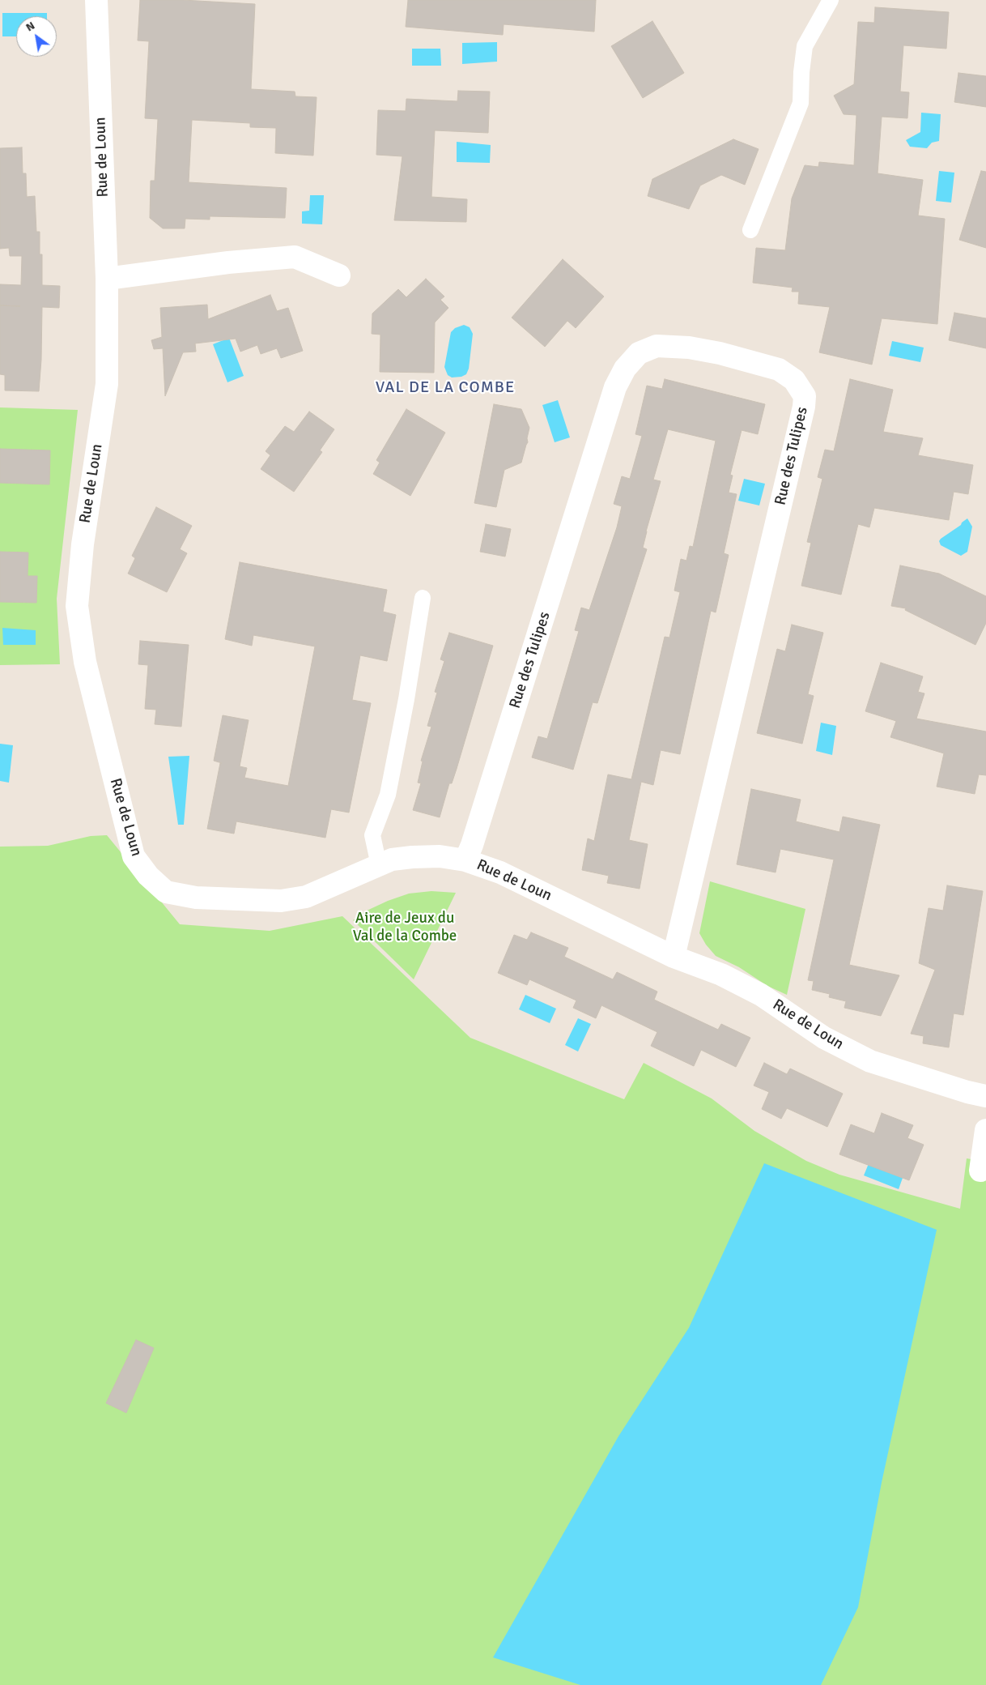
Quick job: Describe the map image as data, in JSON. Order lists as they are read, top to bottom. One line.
{"streets":{"street":["Rue de Loun","Rue des Tulipes"]},"crossings":[["Rue de Loun","Rue des Tulipes"]],"districts":["VAL DE LA COMBE"],"parks":["Aire de Jeux du Val de la Combe"],"north":"top left"}
